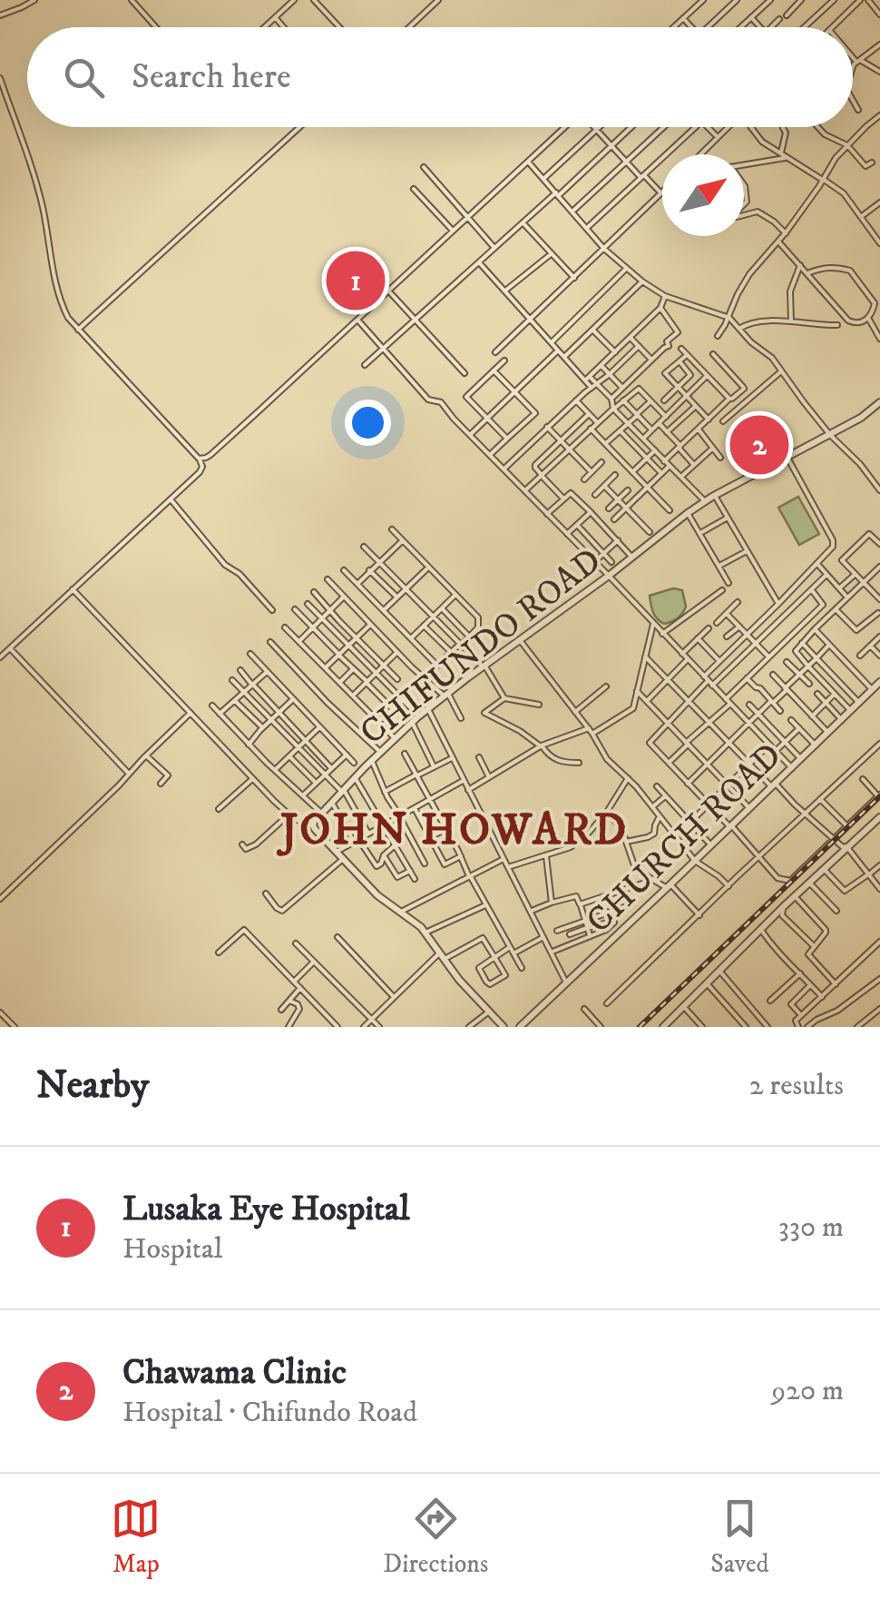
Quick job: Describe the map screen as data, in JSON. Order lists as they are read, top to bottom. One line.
{"streets":{"street":["CHIFUNDO ROAD","CHURCH ROAD"]},"districts":["JOHN HOWARD"],"north":"top right","page":{"search":"Search here","pins":["1","2"],"heading":["Nearby","2 results"],"list":[{"mark":"1","name":"Lusaka Eye Hospital","note":"Hospital","value":"330 m"},{"mark":"2","name":"Chawama Clinic","note":"Hospital · Chifundo Road","value":"920 m"}],"nav":["Map","Directions","Saved"]}}
